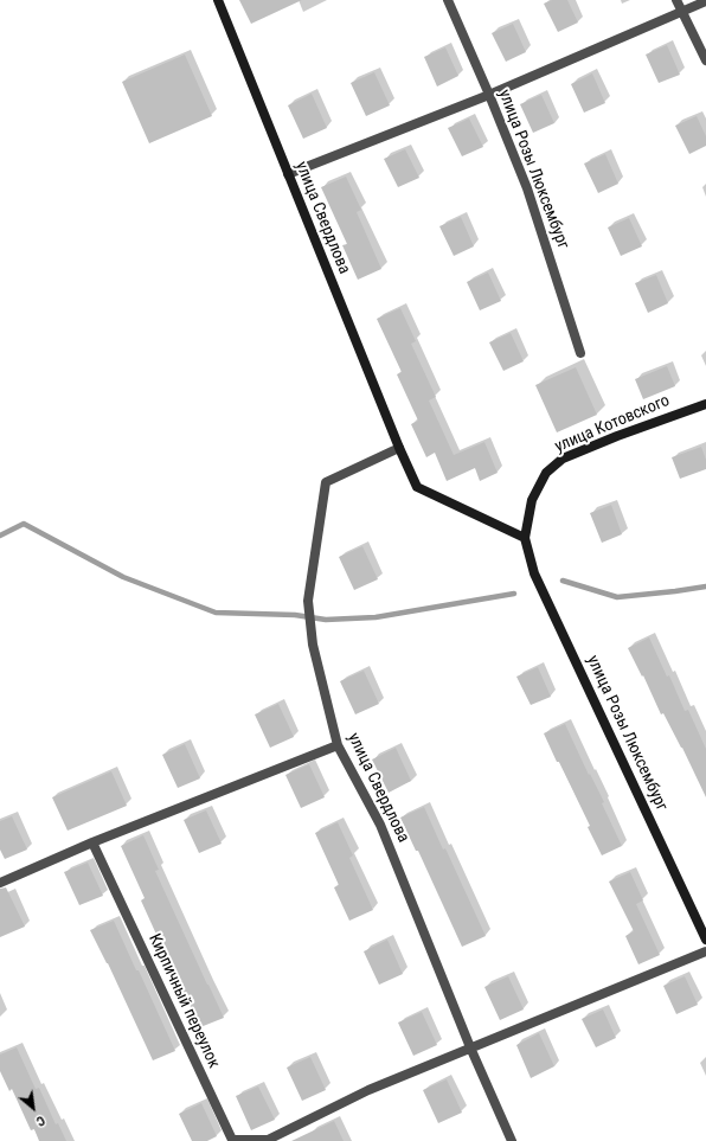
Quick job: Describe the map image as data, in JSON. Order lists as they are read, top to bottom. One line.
{"streets":{"street":["улица Розы Люксембург","улица Свердлова","улица Котовского","Кирпичный переулок"]},"crossings":[["улица Розы Люксембург","улица Свердлова"],["улица Розы Люксембург","улица Котовского"],["улица Свердлова","улица Котовского"]],"north":"bottom right"}
